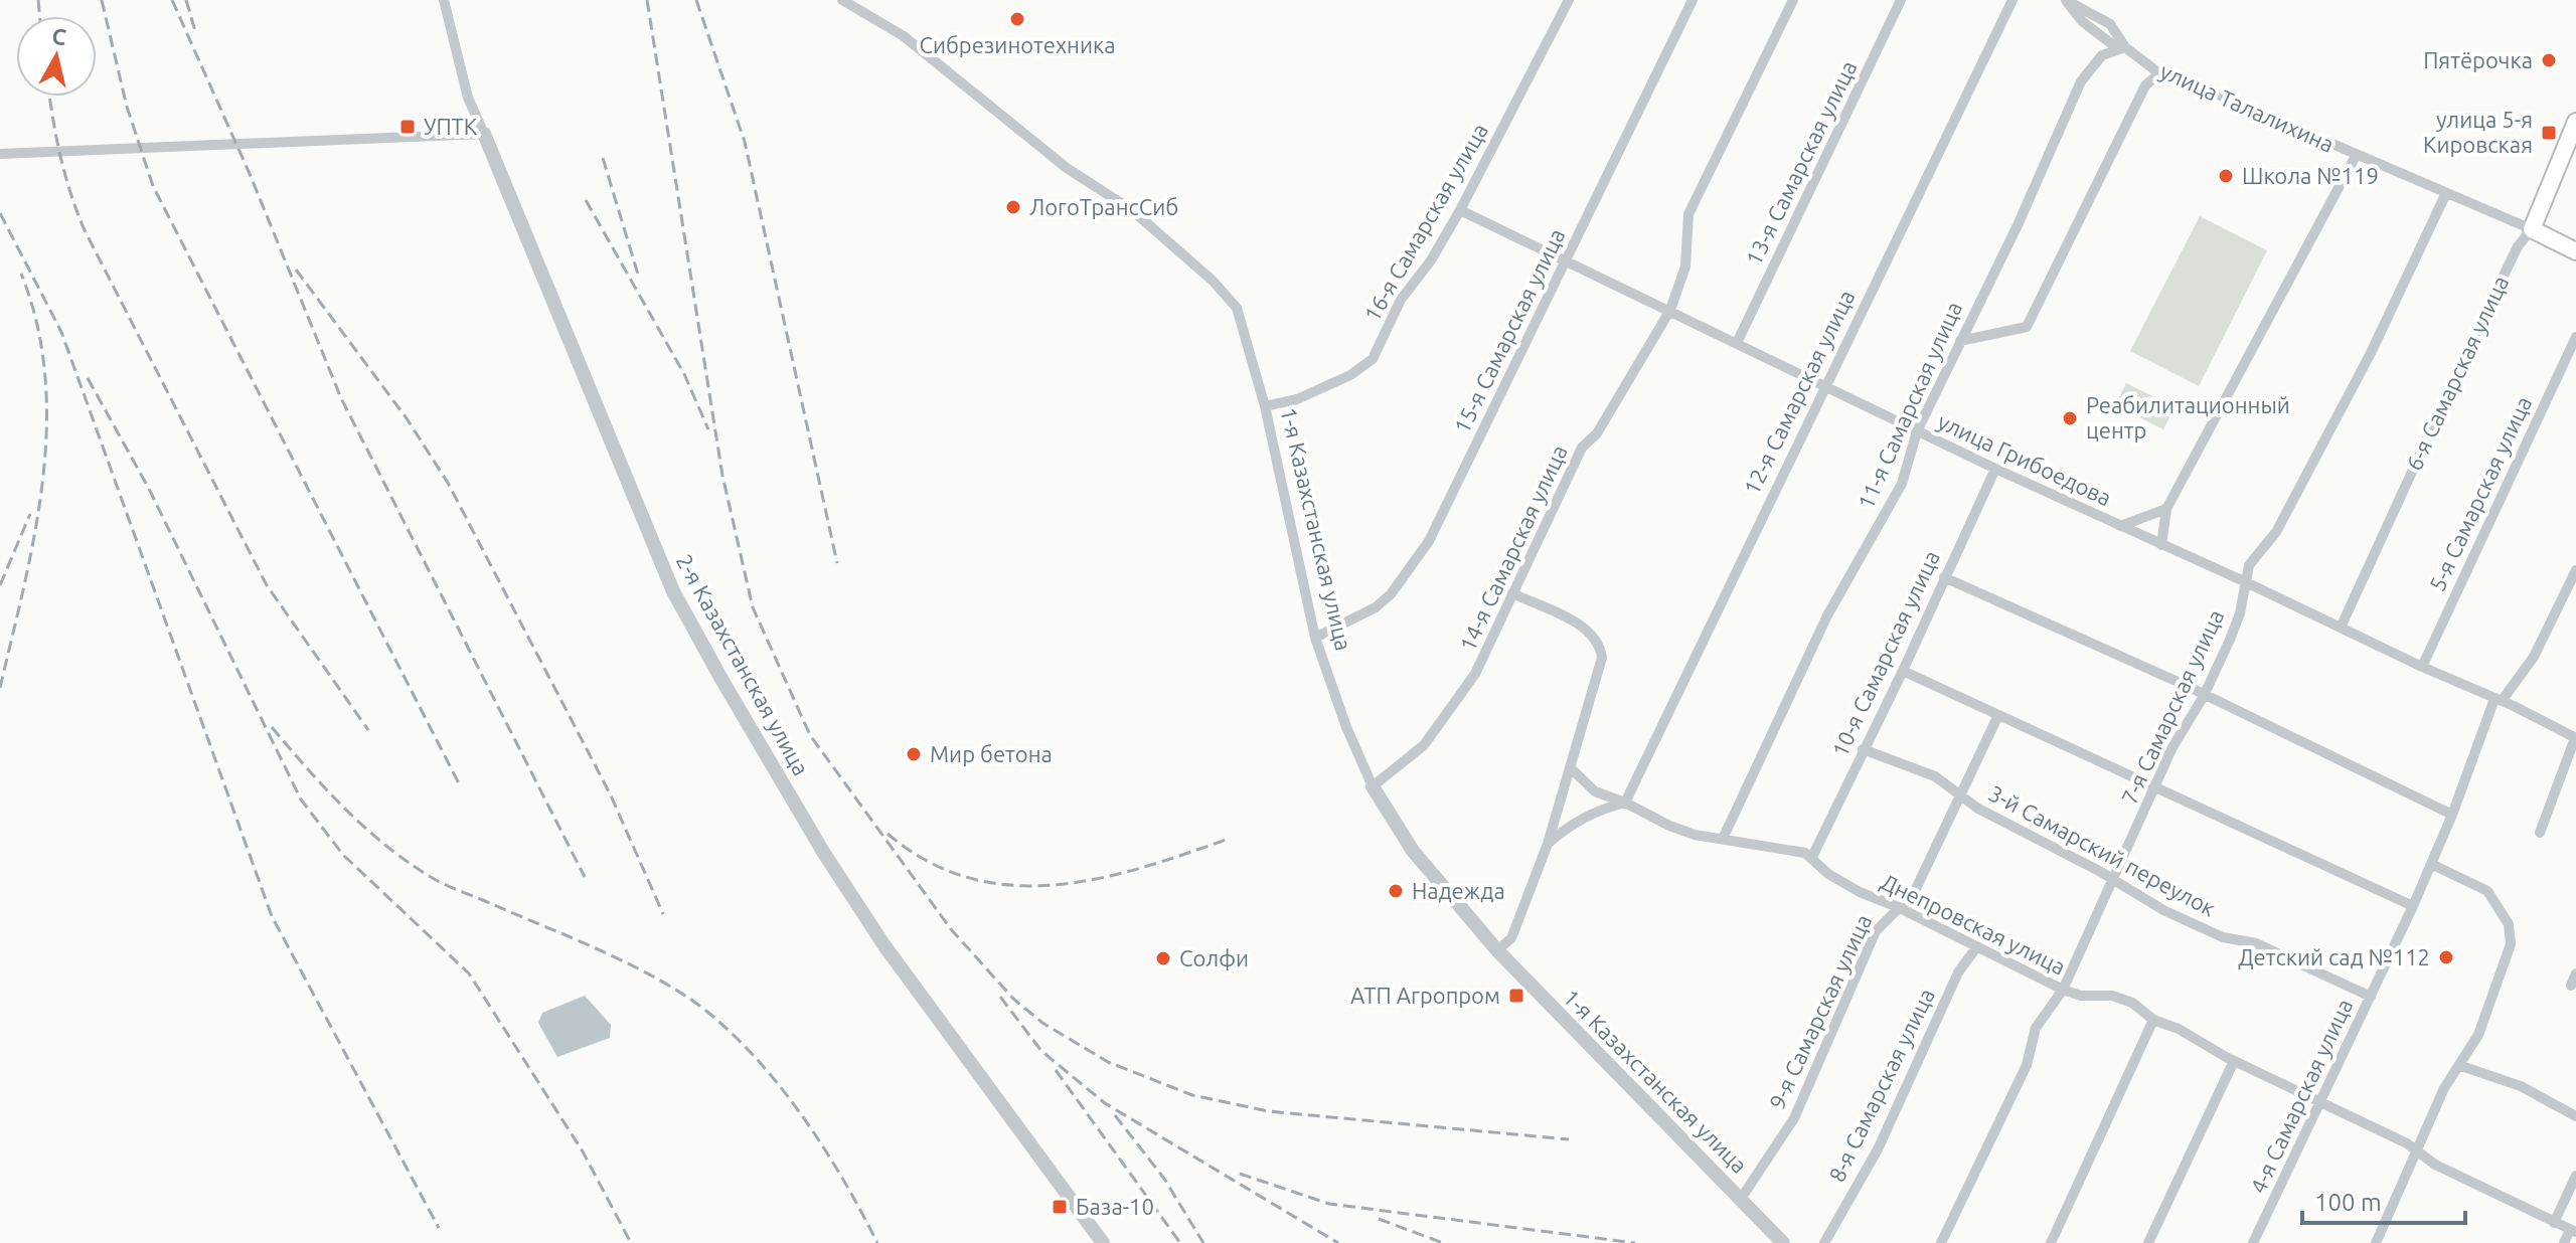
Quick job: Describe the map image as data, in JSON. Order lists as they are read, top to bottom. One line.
{"streets":{"main road":["улица Талалихина","6-я Самарская улица"],"street":["13-я Самарская улица","16-я Самарская улица","15-я Самарская улица","12-я Самарская улица","11-я Самарская улица","улица Грибоедова","5-я Самарская улица","1-я Казахстанская улица","14-я Самарская улица","10-я Самарская улица","2-я Казахстанская улица","7-я Самарская улица","3-й Самарский переулок","Днепровская улица","9-я Самарская улица","8-я Самарская улица","4-я Самарская улица"]},"crossings":[["улица Талалихина","6-я Самарская улица"],["улица Талалихина","11-я Самарская улица"],["улица Талалихина","7-я Самарская улица"],["13-я Самарская улица","улица Грибоедова"],["16-я Самарская улица","улица Грибоедова"],["16-я Самарская улица","1-я Казахстанская улица"],["15-я Самарская улица","улица Грибоедова"],["15-я Самарская улица","1-я Казахстанская улица"],["6-я Самарская улица","улица Грибоедова"],["12-я Самарская улица","улица Грибоедова"],["12-я Самарская улица","Днепровская улица"],["11-я Самарская улица","улица Грибоедова"],["11-я Самарская улица","Днепровская улица"],["улица Грибоедова","5-я Самарская улица"],["улица Грибоедова","14-я Самарская улица"],["улица Грибоедова","10-я Самарская улица"],["улица Грибоедова","7-я Самарская улица"],["улица Грибоедова","4-я Самарская улица"],["1-я Казахстанская улица","14-я Самарская улица"],["1-я Казахстанская улица","9-я Самарская улица"],["10-я Самарская улица","3-й Самарский переулок"],["10-я Самарская улица","Днепровская улица"],["7-я Самарская улица","3-й Самарский переулок"],["7-я Самарская улица","Днепровская улица"],["3-й Самарский переулок","9-я Самарская улица"],["3-й Самарский переулок","4-я Самарская улица"],["Днепровская улица","9-я Самарская улица"],["Днепровская улица","8-я Самарская улица"],["Днепровская улица","4-я Самарская улица"]],"places":{"other":["Сибрезинотехника","Пятёрочка","Школа №119","ЛогоТрансСиб","Реабилитационный центр","Мир бетона","Надежда","Детский сад №112","Солфи"],"transit":["УПТК","улица 5-я Кировская","АТП Агропром","База-10"]},"scale_bar":"100 m","north":"top"}
